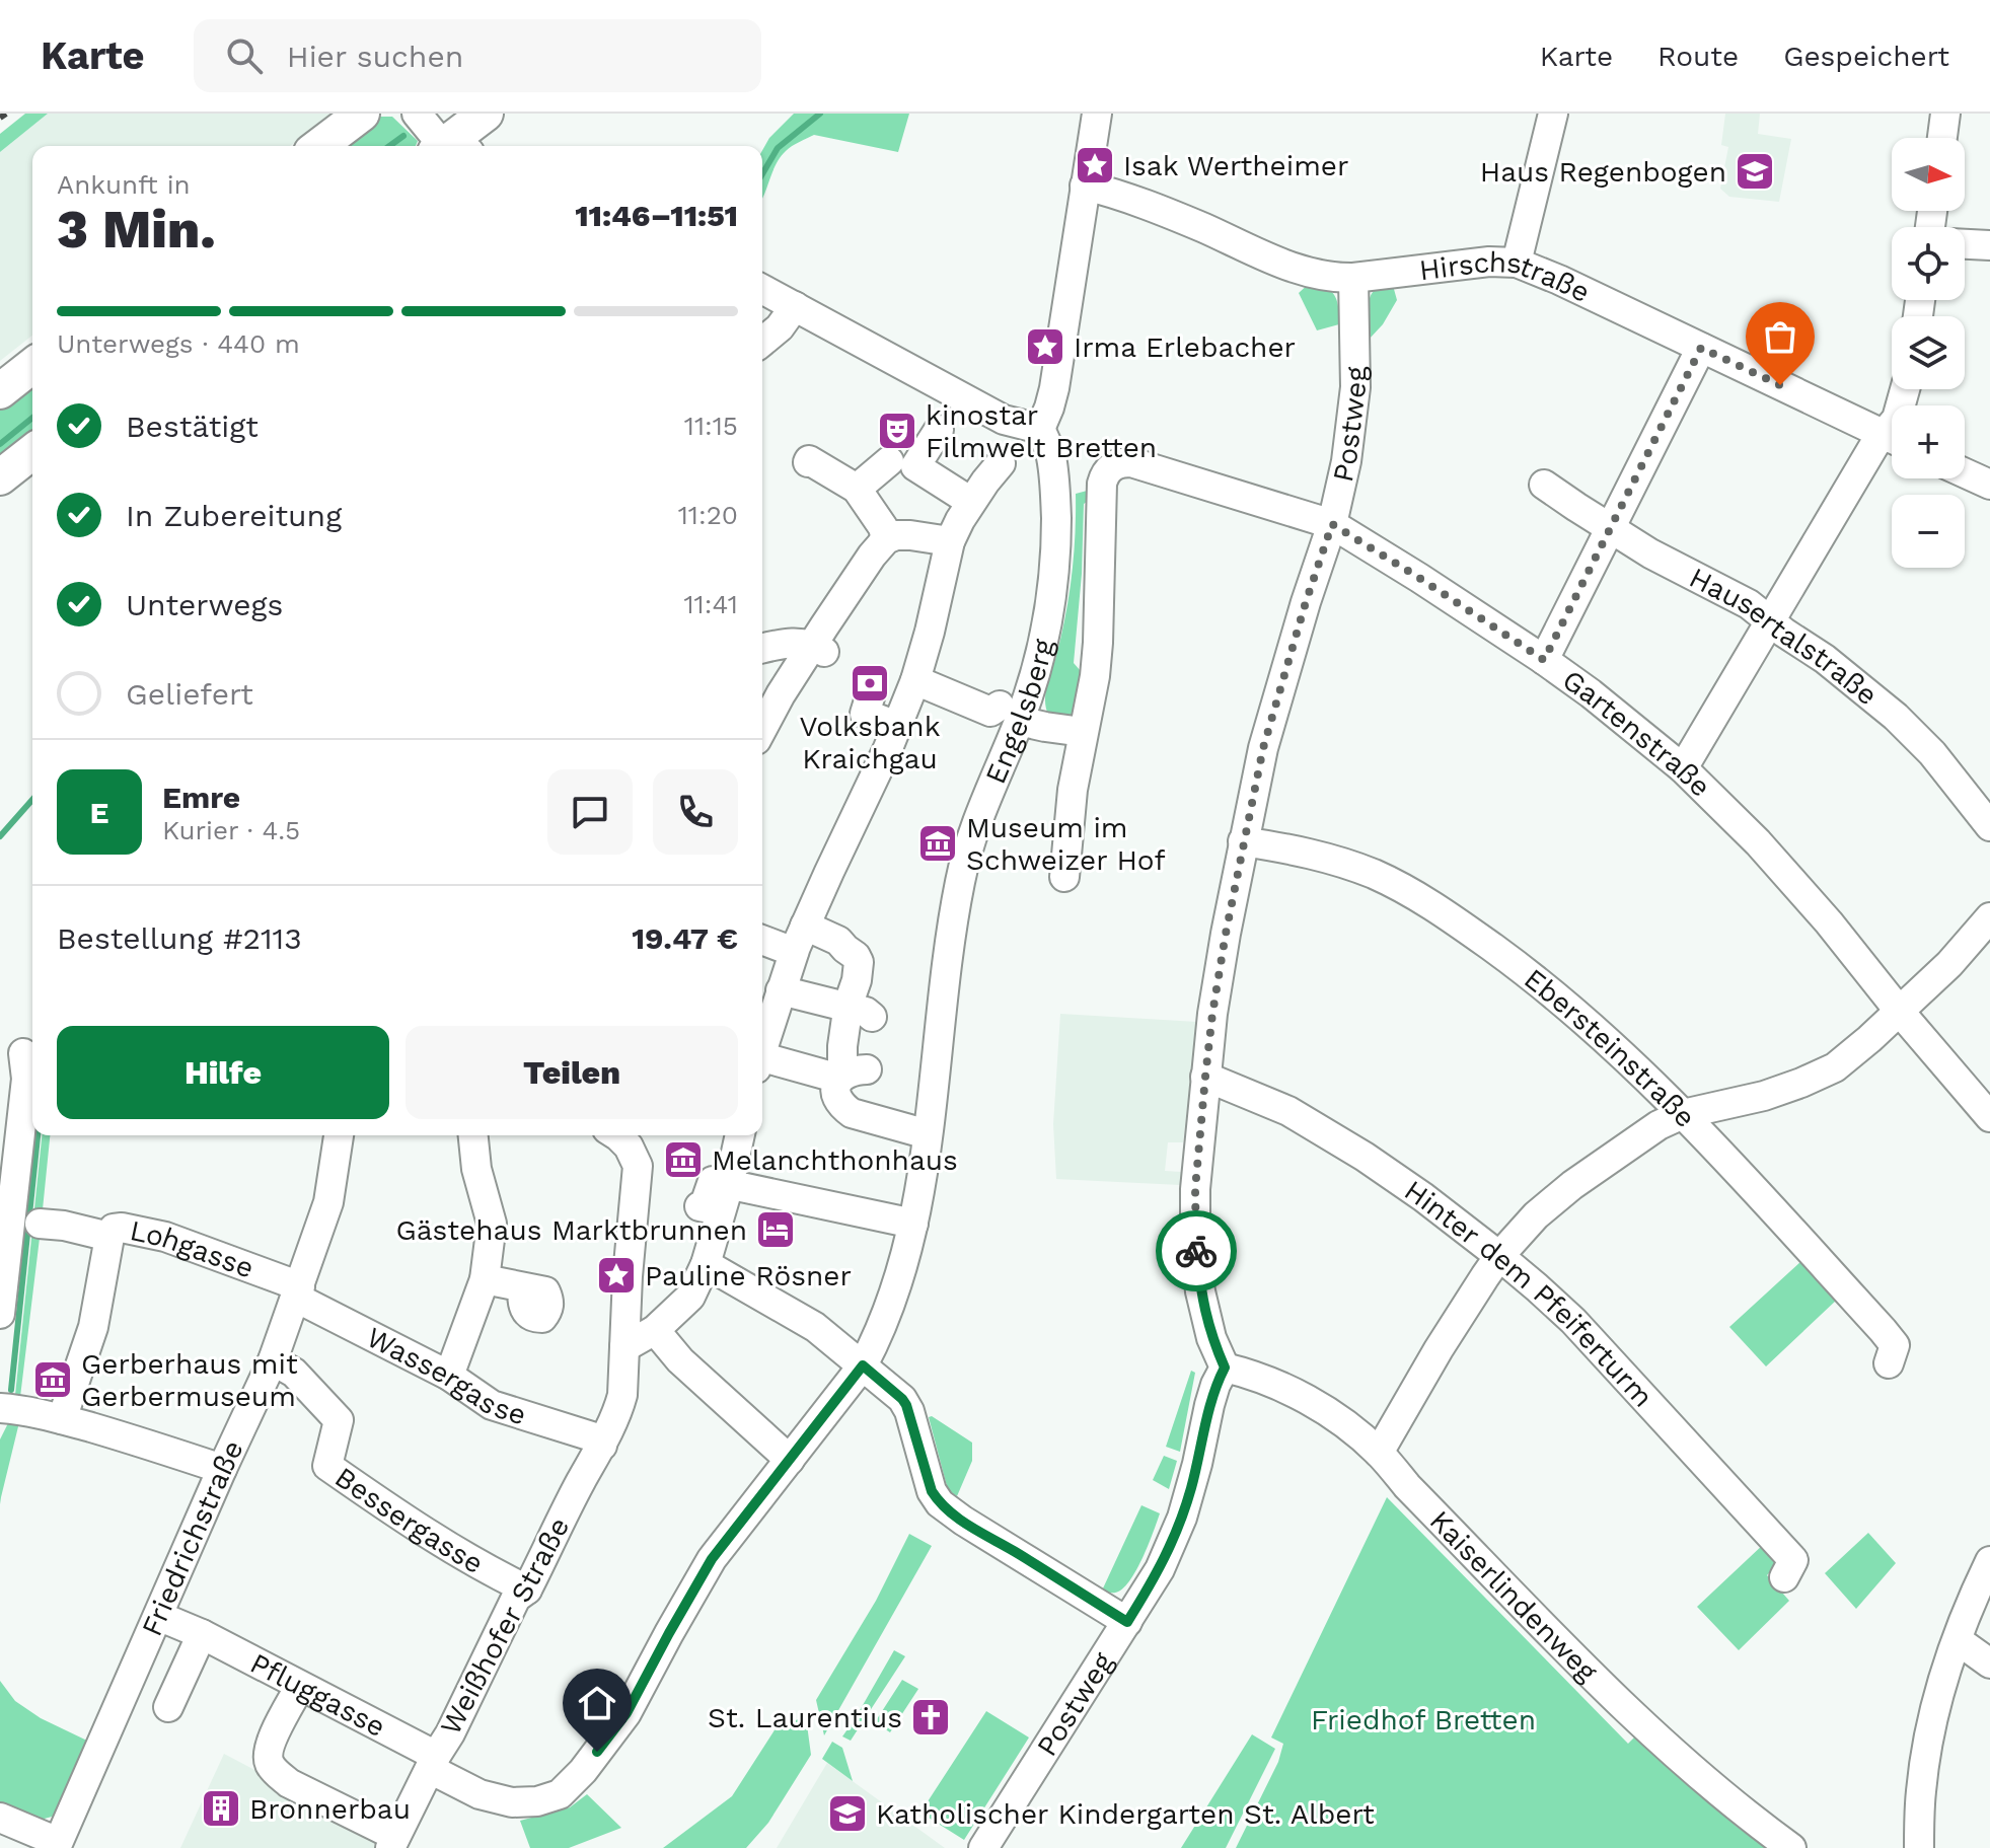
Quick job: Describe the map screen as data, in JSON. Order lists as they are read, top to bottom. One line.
{"streets":{"street":["Hirschstraße","Postweg","Hausertalstraße","Engelsberg","Gartenstraße","Ebersteinstraße","Lohgasse","Hinter dem Pfeiferturm","Wassergasse","Bessergasse","Friedrichstraße","Kaiserlindenweg","Weißhofer Straße","Pfluggasse"]},"crossings":[["Hirschstraße","Postweg"],["Postweg","Gartenstraße"],["Postweg","Ebersteinstraße"],["Postweg","Hinter dem Pfeiferturm"],["Postweg","Kaiserlindenweg"],["Engelsberg","Pfluggasse"],["Lohgasse","Wassergasse"],["Lohgasse","Friedrichstraße"],["Wassergasse","Friedrichstraße"],["Wassergasse","Weißhofer Straße"],["Bessergasse","Friedrichstraße"],["Bessergasse","Weißhofer Straße"],["Friedrichstraße","Pfluggasse"],["Weißhofer Straße","Pfluggasse"]],"parks":["Friedhof Bretten"],"places":{"place":["Isak Wertheimer","Irma Erlebacher","Pauline Rösner"],"school or university":["Haus Regenbogen","Katholischer Kindergarten St. Albert"],"theatre":["kinostar Filmwelt Bretten"],"bank":["Volksbank Kraichgau"],"museum":["Museum im Schweizer Hof","Melanchthonhaus","Gerberhaus mit Gerbermuseum"],"hotel":["Gästehaus Marktbrunnen"],"church":["St. Laurentius"],"building":["Bronnerbau"]},"north":"right","page":{"header":"Karte","search":"Hier suchen","nav":["Karte","Route","Gespeichert"],"map_buttons":["+","−"],"heading":["3 Min.","Ankunft in","11:46–11:51"],"panel":["Emre","Kurier · 4.5","Bestellung #2113","19.47 €"],"bar":"Unterwegs · 440 m","list":[["Bestätigt","11:15"],["In Zubereitung","11:20"],["Unterwegs","11:41"],"Geliefert"],"round":"E","buttons":["Hilfe","Teilen"]}}
